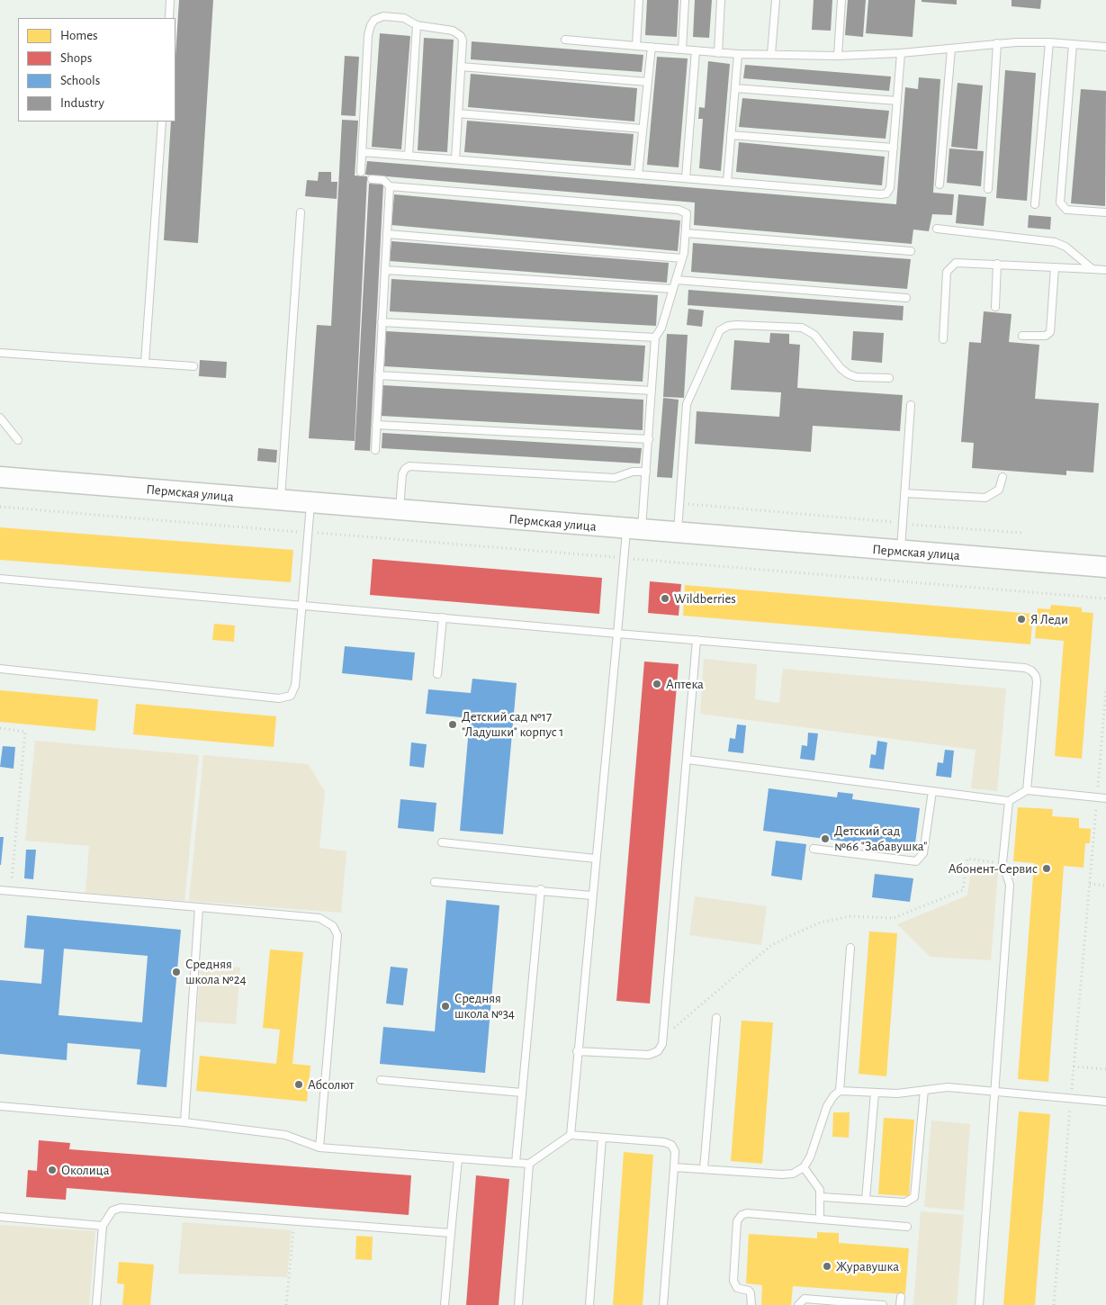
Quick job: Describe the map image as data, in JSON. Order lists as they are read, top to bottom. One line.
{"streets":{"street":["Пермская улица"]},"places":["Wildberries","Я Леди","Аптека","Детский сад №17 \"Ладушки\" корпус 1","Детский сад №66 \"Забавушка\"","Абонент-Сервис","Средняя школа №24","Средняя школа №34","Абсолют","Околица","Журавушка"],"legend":["Homes","Shops","Schools","Industry"]}
